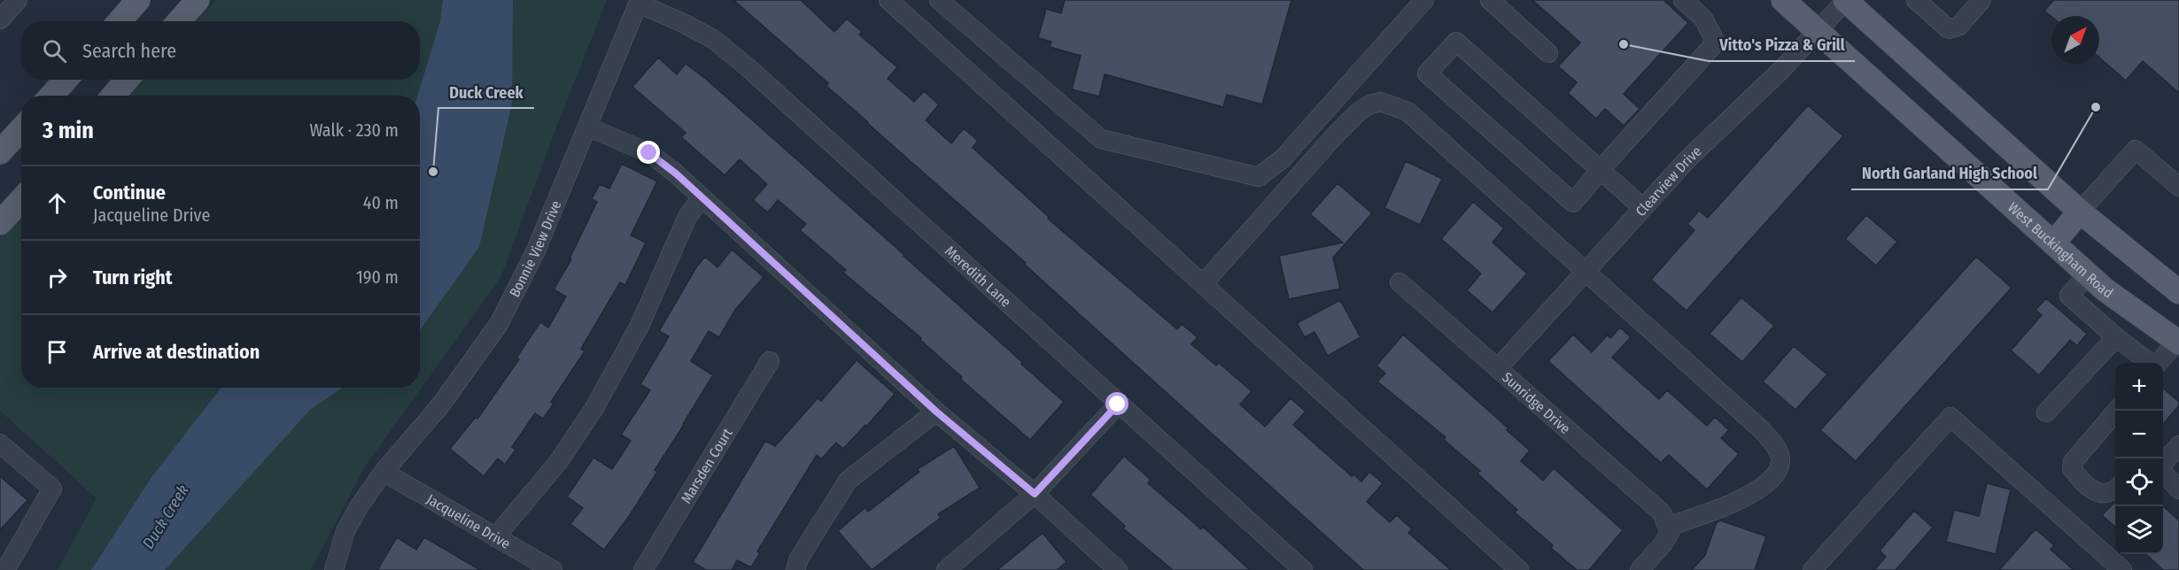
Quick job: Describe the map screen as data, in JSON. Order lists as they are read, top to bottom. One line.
{"streets":{"main road":["West Buckingham Road"],"street":["Clearview Drive","Bonnie View Drive","Meredith Lane","Sunridge Drive","Marsden Court","Jacqueline Drive"]},"crossings":[["Clearview Drive","West Buckingham Road"],["Clearview Drive","Sunridge Drive"],["Bonnie View Drive","Meredith Lane"],["Bonnie View Drive","Jacqueline Drive"]],"water":["Duck Creek"],"places":["Vitto's Pizza & Grill","North Garland High School","Duck Creek"],"north":"top right","page":{"search":"Search here","heading":["3 min","Walk · 230 m"],"list":[["Continue","Jacqueline Drive","40 m"],["Turn right","190 m"],"Arrive at destination"],"map_buttons":["+","−"]}}
